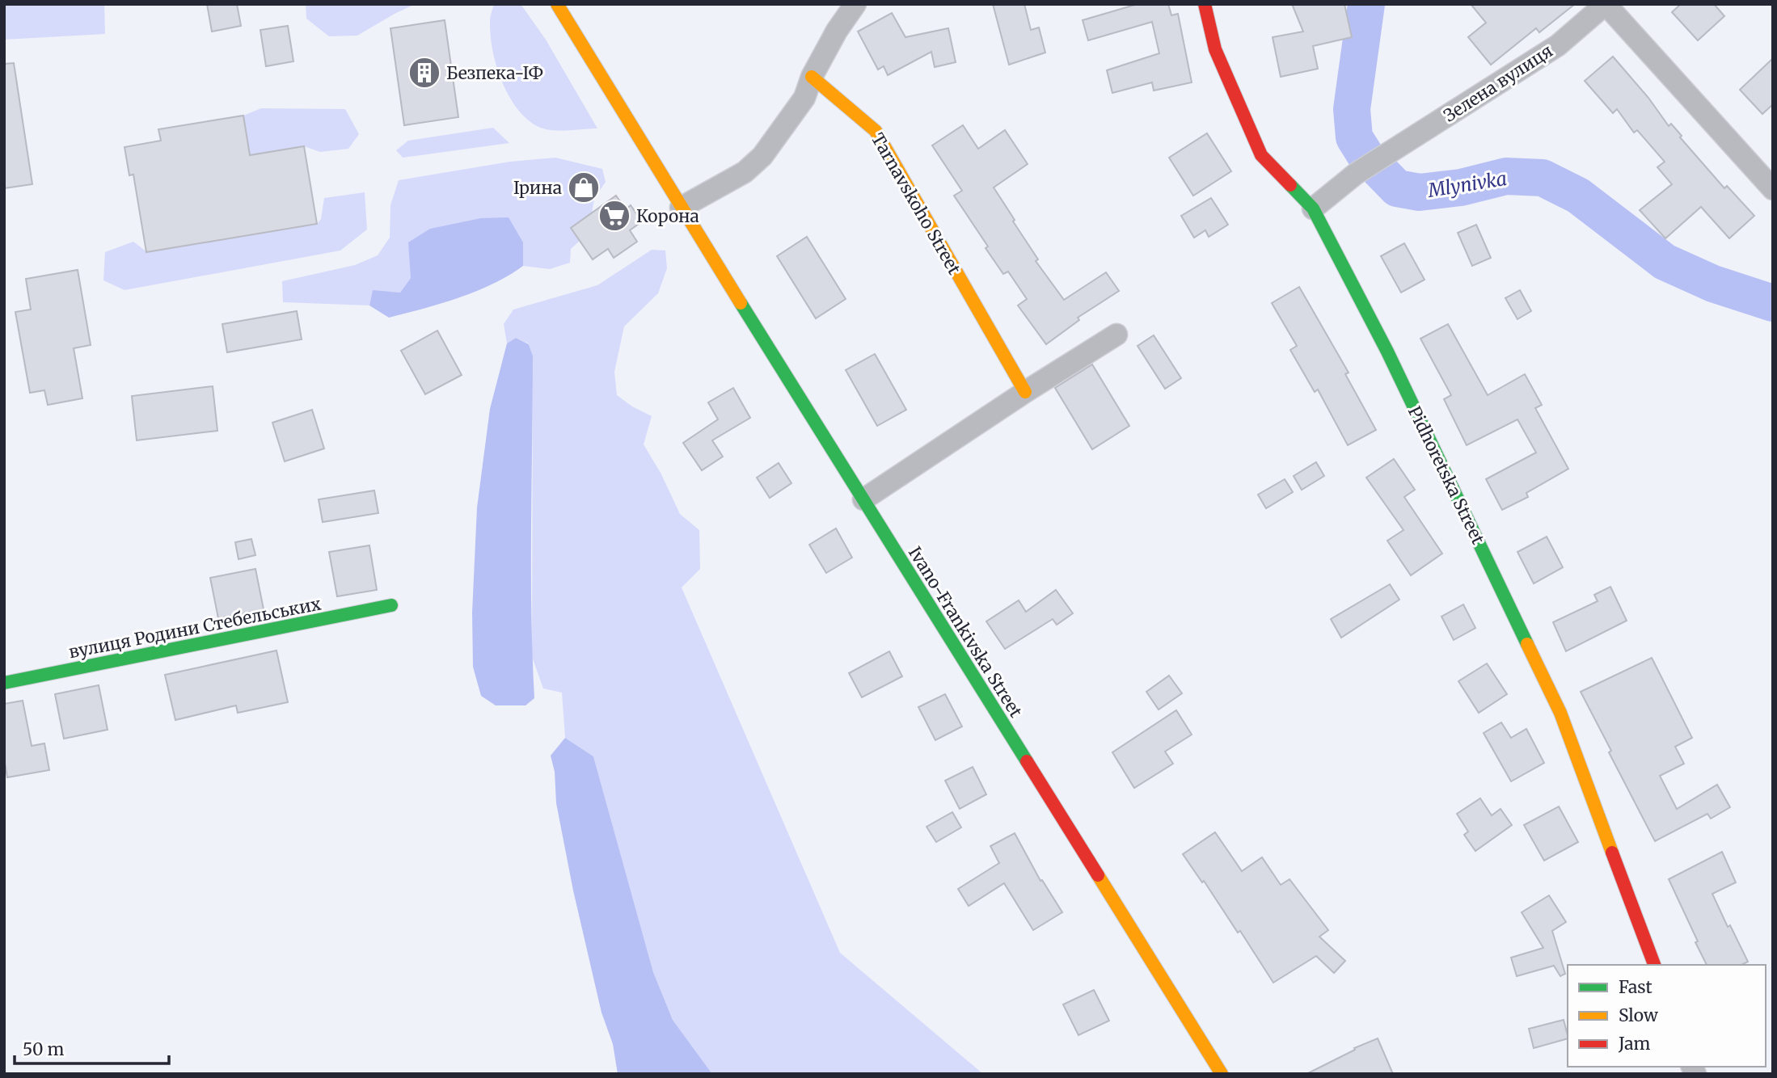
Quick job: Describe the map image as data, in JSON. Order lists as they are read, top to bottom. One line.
{"streets":{"street":["Зелена вулиця","Tarnavskoho Street","Pidhoretska Street","вулиця Родини Стебельських","Ivano-Frankivska Street"]},"crossings":[["Зелена вулиця","Pidhoretska Street"]],"water":["Mlynivka"],"places":{"building":["Безпека-ІФ"],"shop":["Ірина"],"supermarket":["Корона"]},"legend":["Fast","Slow","Jam"],"scale_bar":"50 m"}
